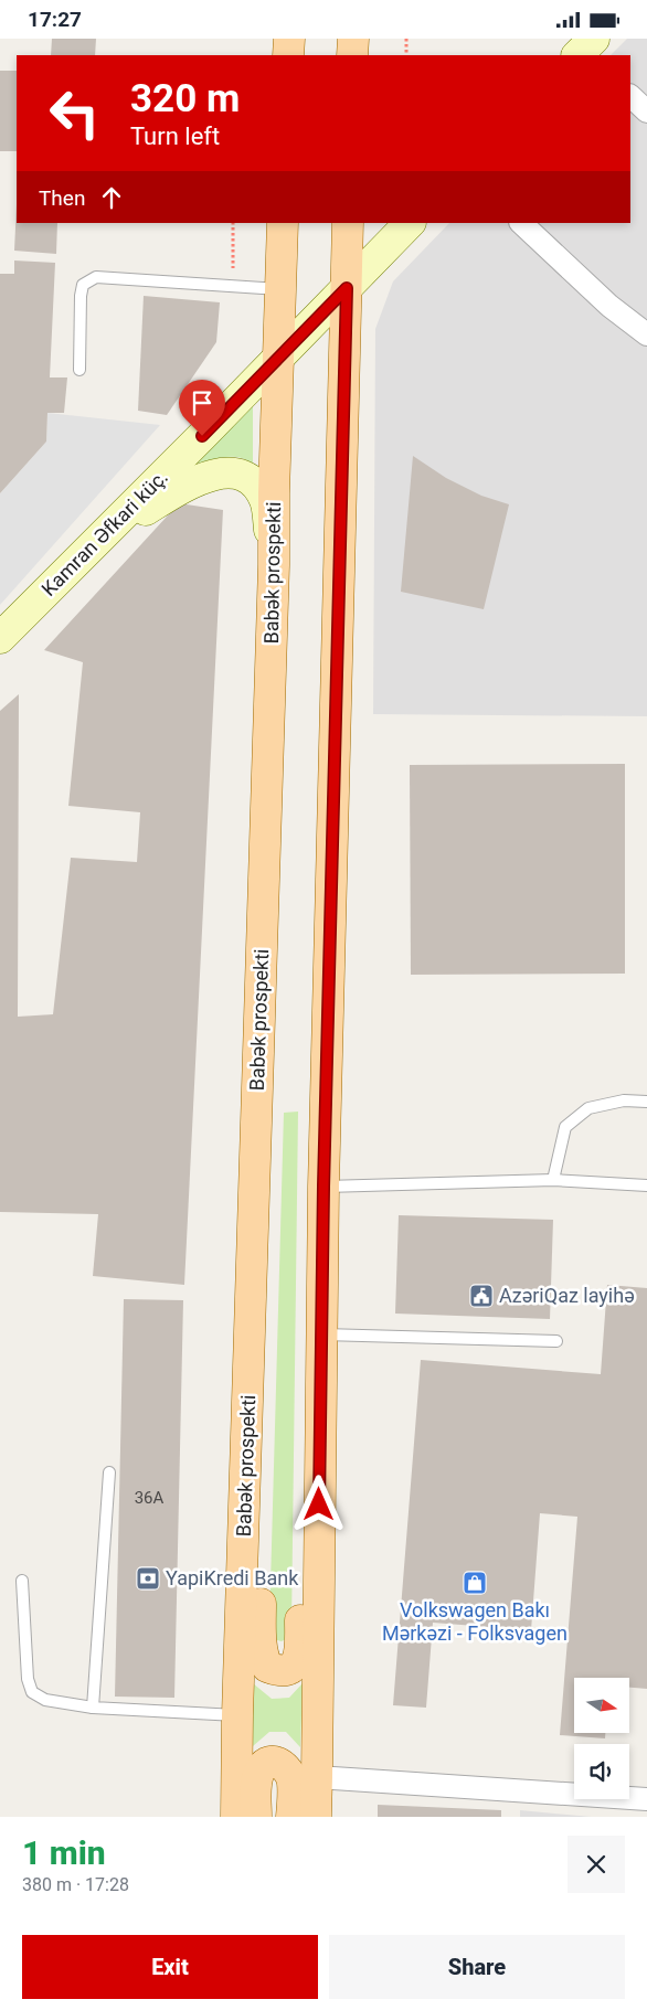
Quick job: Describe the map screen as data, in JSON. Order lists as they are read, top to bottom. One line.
{"streets":{"main road":["Babək prospekti"],"street":["Kamran Əfkari küç."]},"crossings":[["Kamran Əfkari küç.","Babək prospekti"]],"places":{"public building":["AzəriQaz layihə"],"bank":["YapiKredi Bank"],"shop":["Volkswagen Bakı Mərkəzi - Folksvagen"]},"house_numbers":["36A"],"north":"right","page":{"status":"17:27","turn":["320 m","Turn left"],"then":"Then","heading":["1 min","380 m · 17:28"],"buttons":["Exit","Share"]}}
